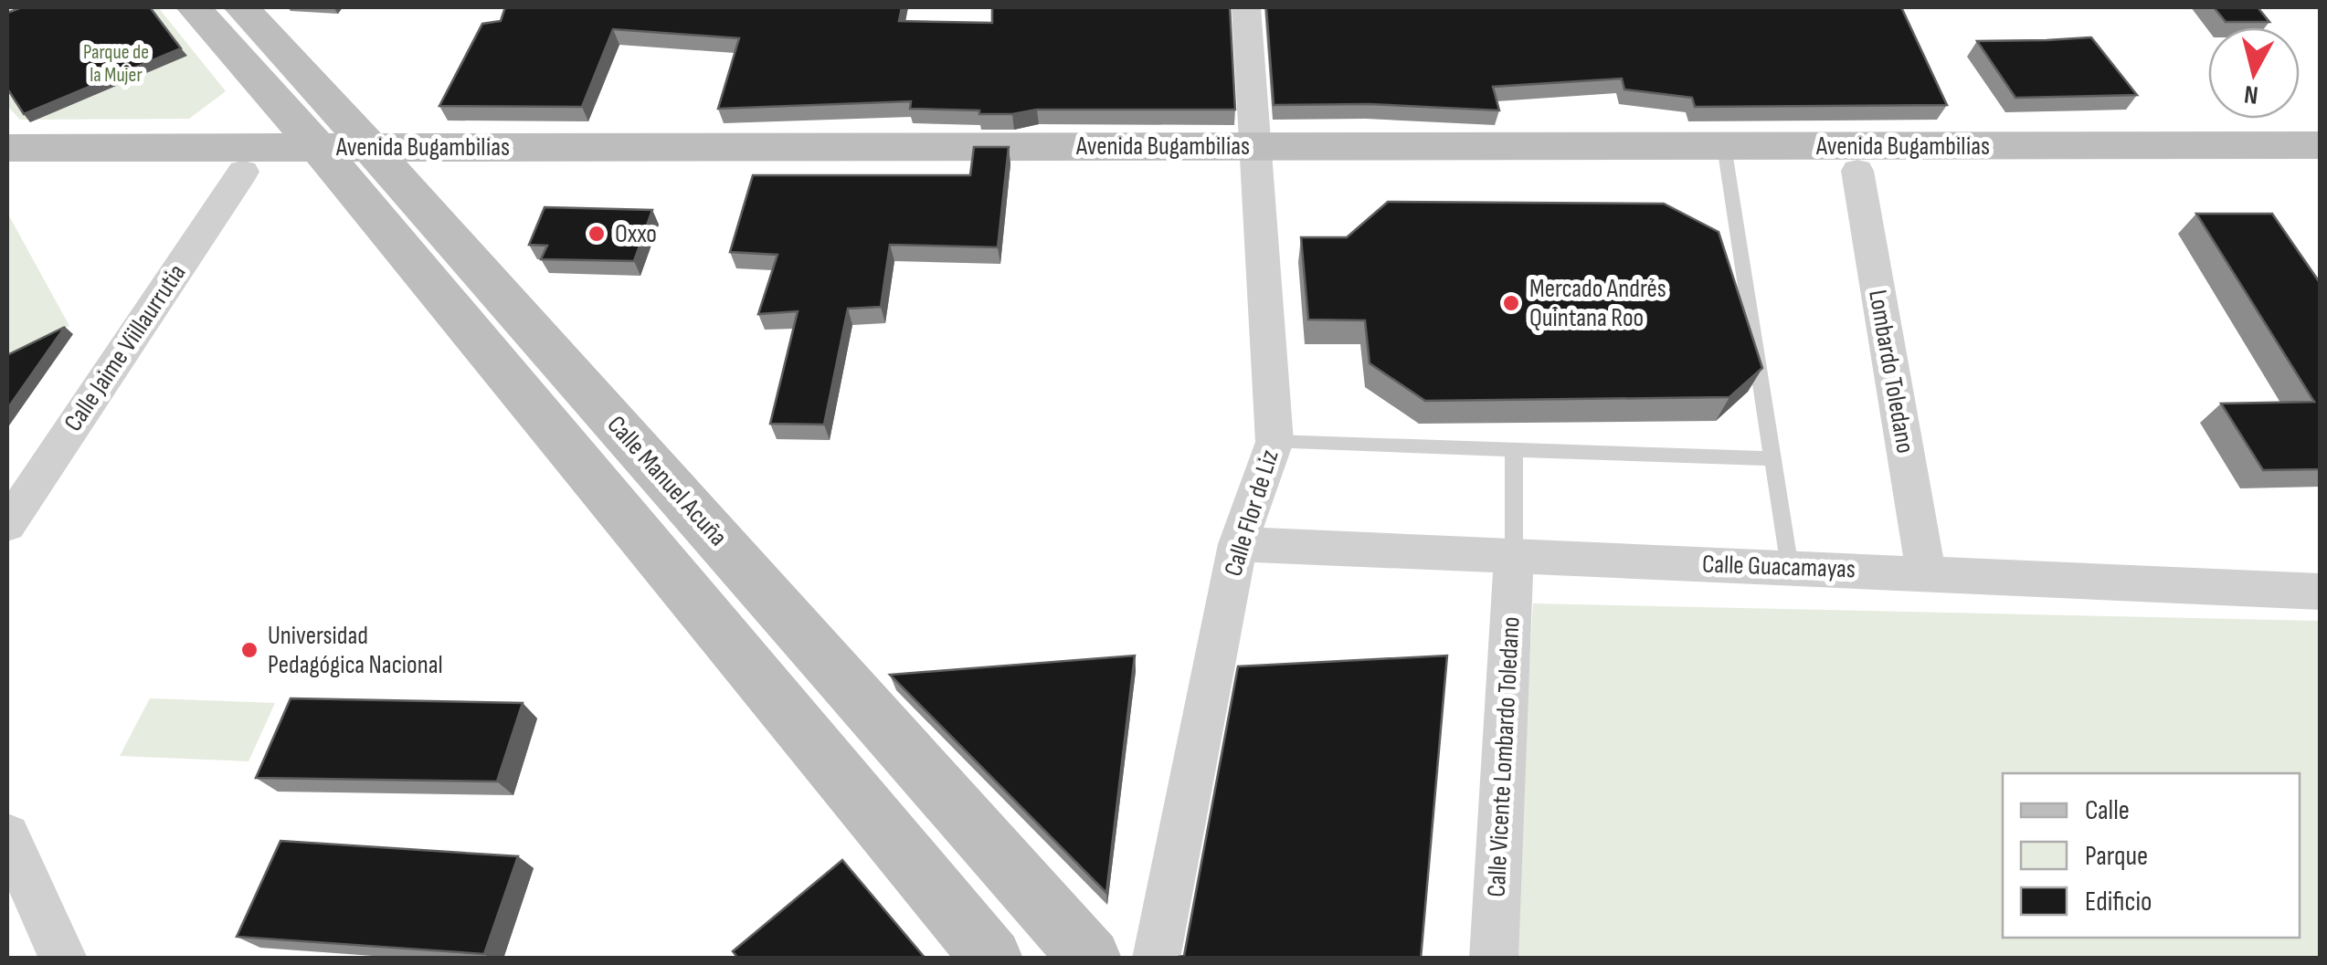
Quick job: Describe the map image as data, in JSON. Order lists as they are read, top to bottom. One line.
{"streets":{"main road":["Avenida Bugambilias","Calle Manuel Acuña"],"street":["Calle Jaime Viillaurrutia","Lombardo Toledano","Calle Flor de Liz","Calle Guacamayas","Calle Vicente Lombardo Toledano"]},"crossings":[["Avenida Bugambilias","Calle Jaime Viillaurrutia"],["Avenida Bugambilias","Lombardo Toledano"],["Avenida Bugambilias","Calle Manuel Acuña"],["Avenida Bugambilias","Calle Flor de Liz"],["Lombardo Toledano","Calle Guacamayas"],["Calle Flor de Liz","Calle Guacamayas"],["Calle Guacamayas","Calle Vicente Lombardo Toledano"]],"parks":["Parque de la Mujer"],"places":["Oxxo","Mercado Andrés Quintana Roo","Universidad Pedagógica Nacional"],"legend":["Calle","Parque","Edificio"],"north":"bottom"}
